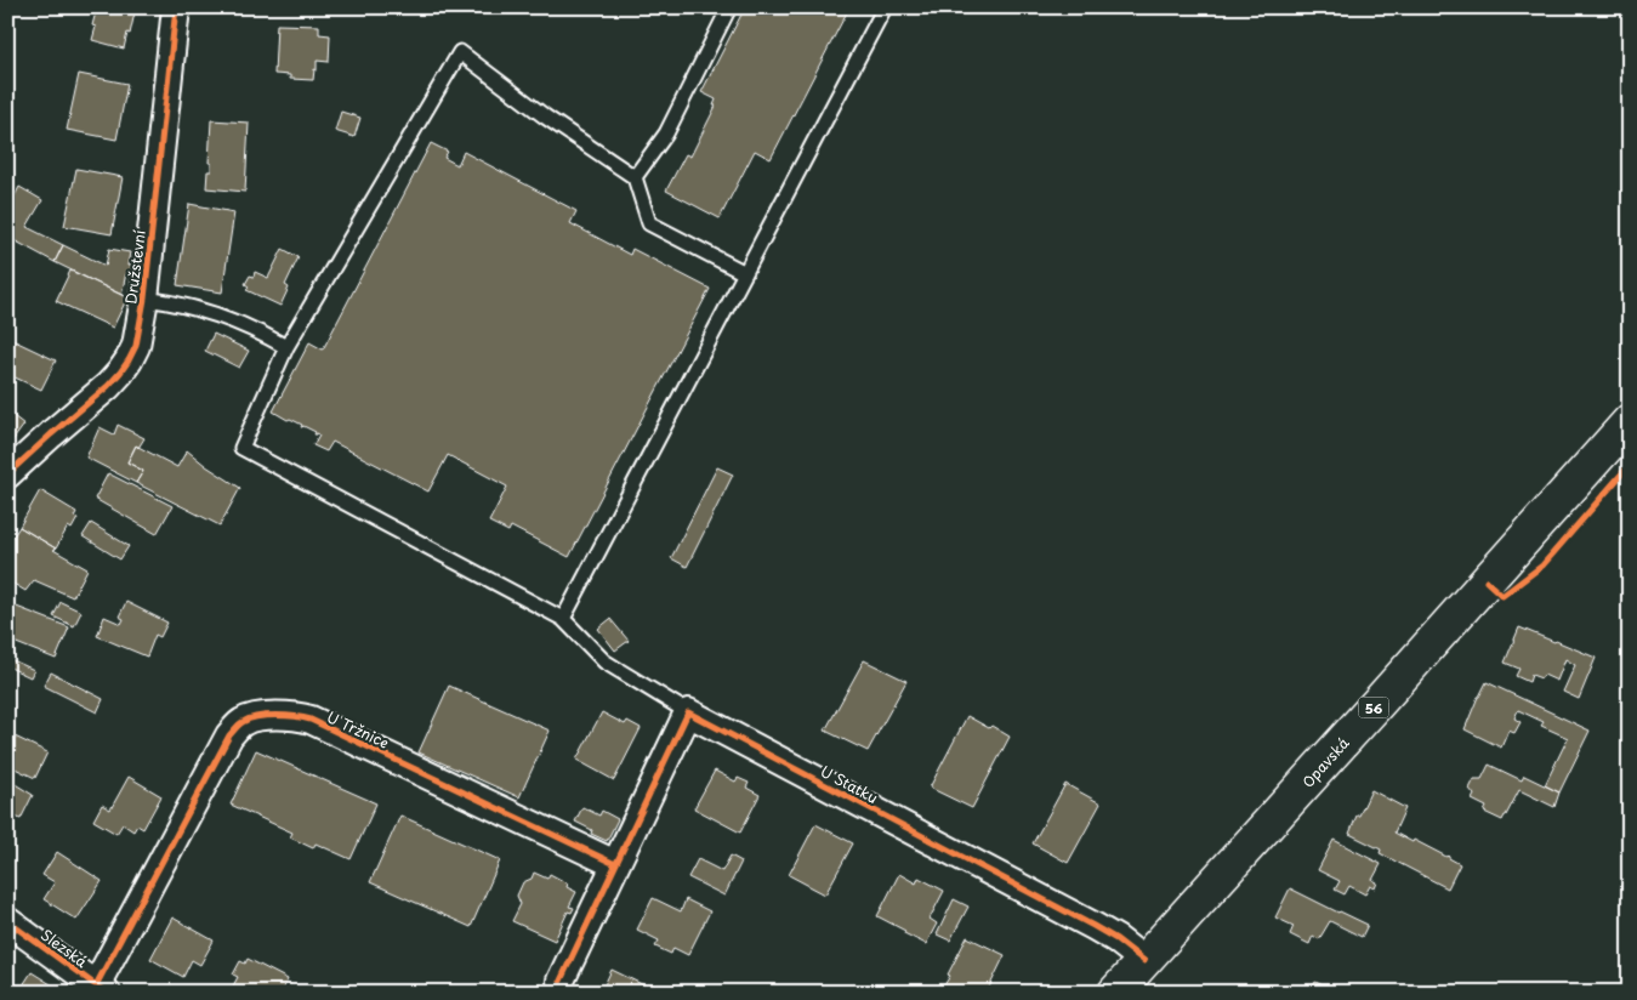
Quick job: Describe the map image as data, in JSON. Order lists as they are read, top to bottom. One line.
{"streets":{"main road":["56","Opavská"],"street":["Družstevní","U Tržnice","U Statku","Slezská"]},"crossings":[["U Tržnice","Slezská"],["Opavská","U Statku"]]}
